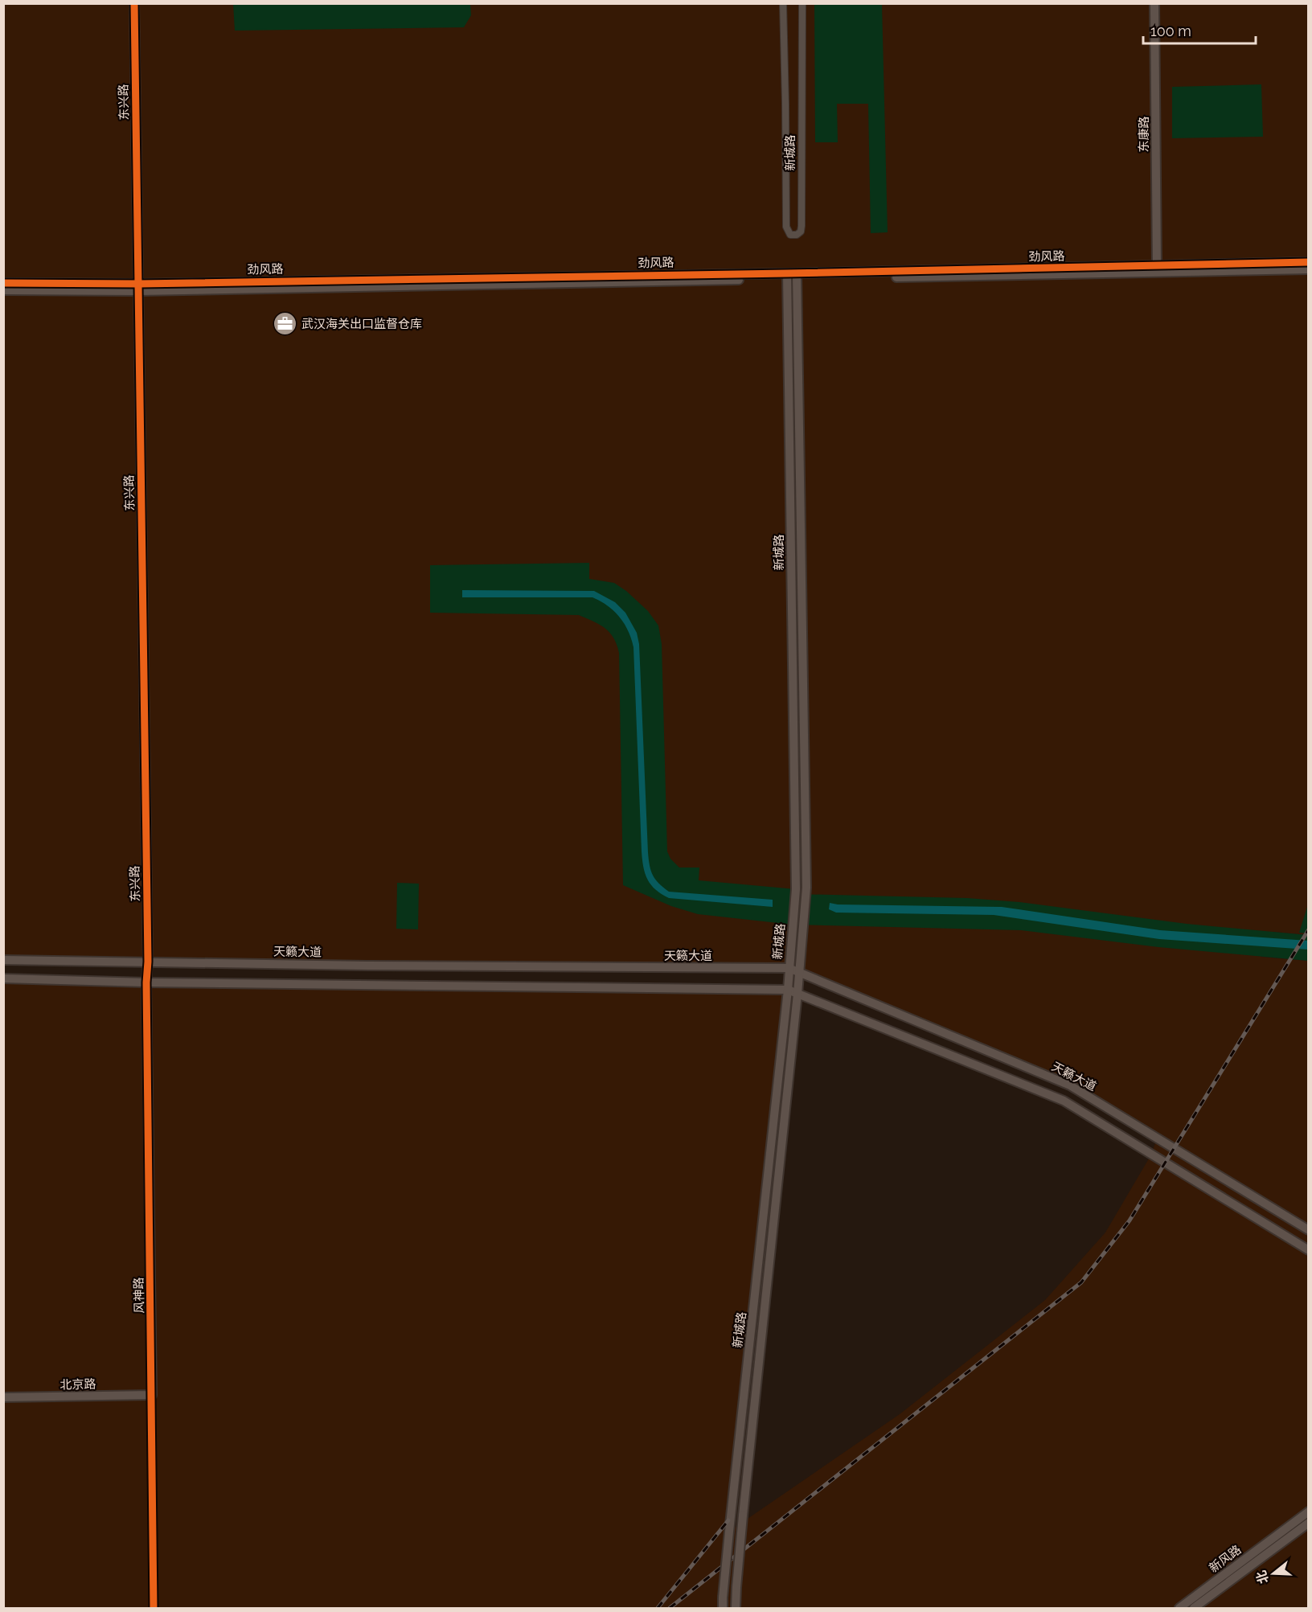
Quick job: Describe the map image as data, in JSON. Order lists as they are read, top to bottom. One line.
{"streets":{"street":["东兴路","东康路","新城路","劲风路","天籁大道","风神路","北京路","新风路"]},"crossings":[["东兴路","劲风路"],["东兴路","天籁大道"],["东兴路","风神路"],["东康路","劲风路"],["新城路","劲风路"],["新城路","天籁大道"],["风神路","北京路"]],"places":{"office":["武汉海关出口监督仓库"]},"scale_bar":"100 m","north":"left"}
